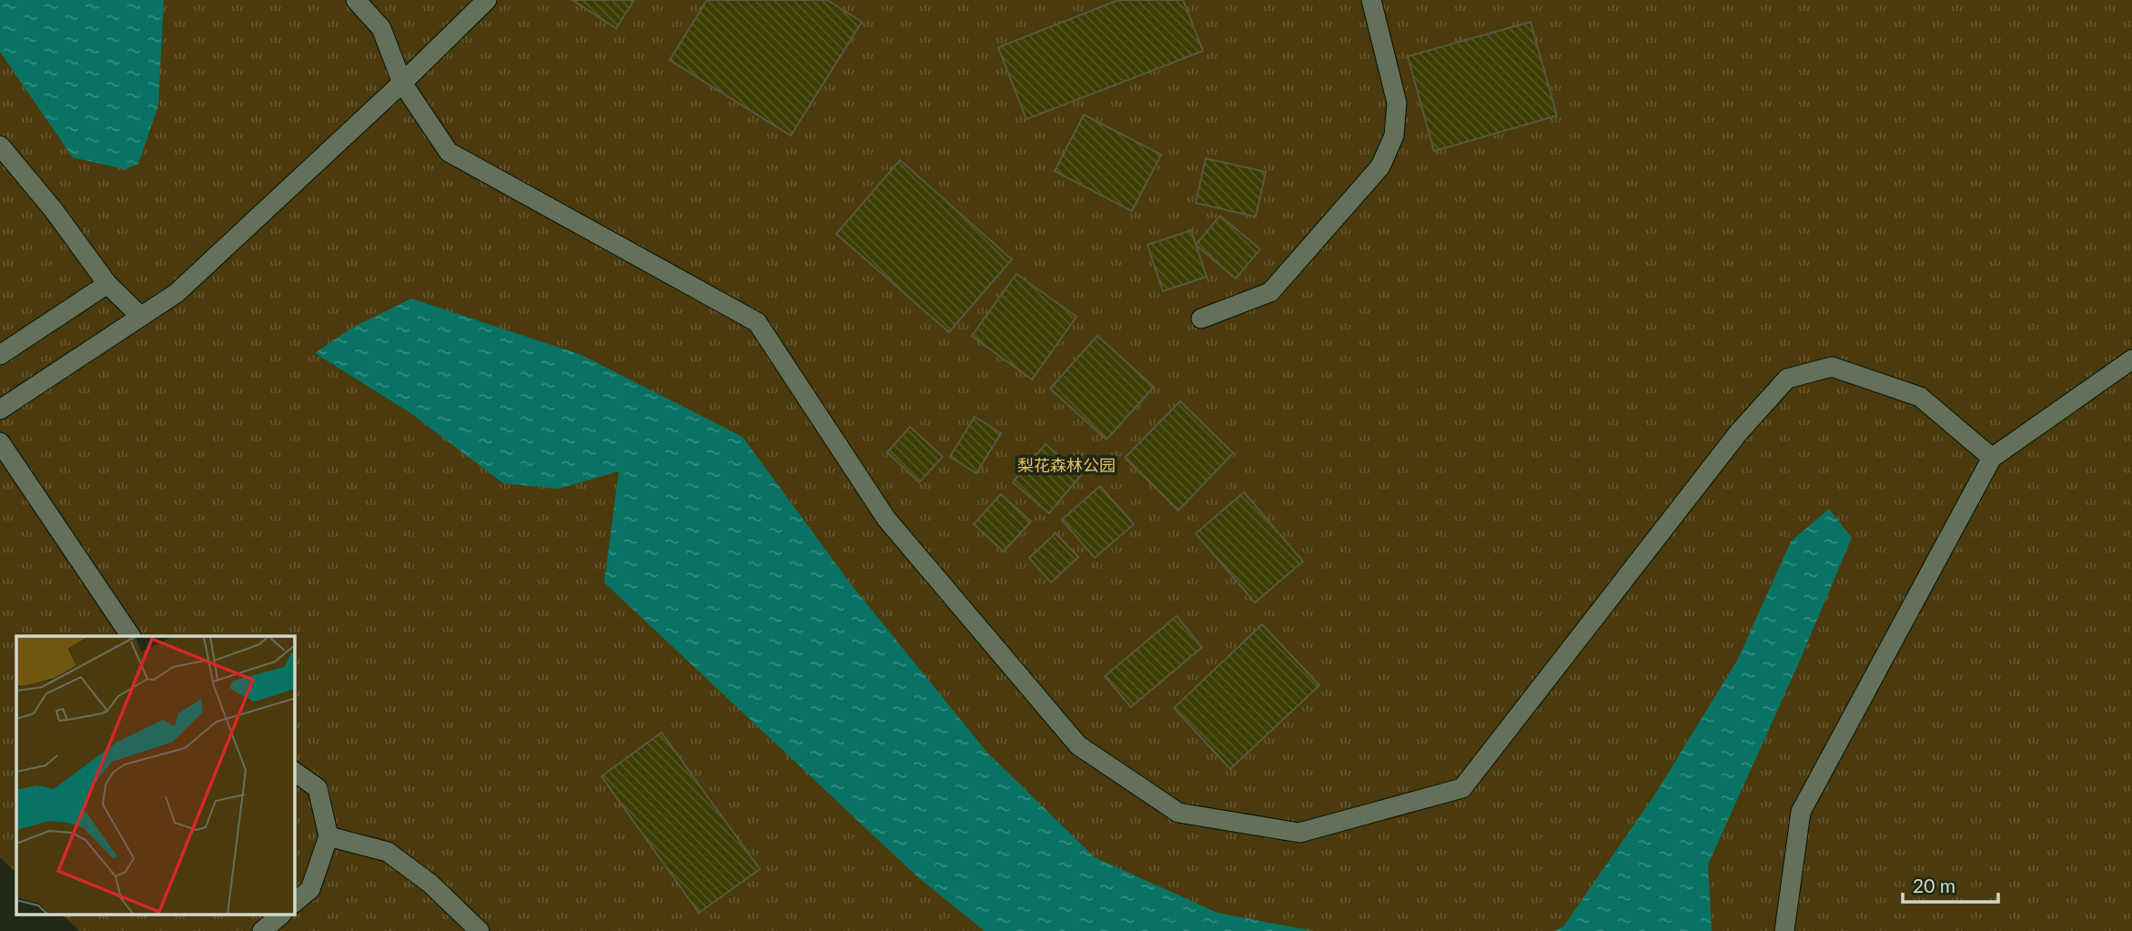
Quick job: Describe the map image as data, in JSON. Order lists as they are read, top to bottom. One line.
{"parks":["梨花森林公园"],"scale_bar":"20 m"}
